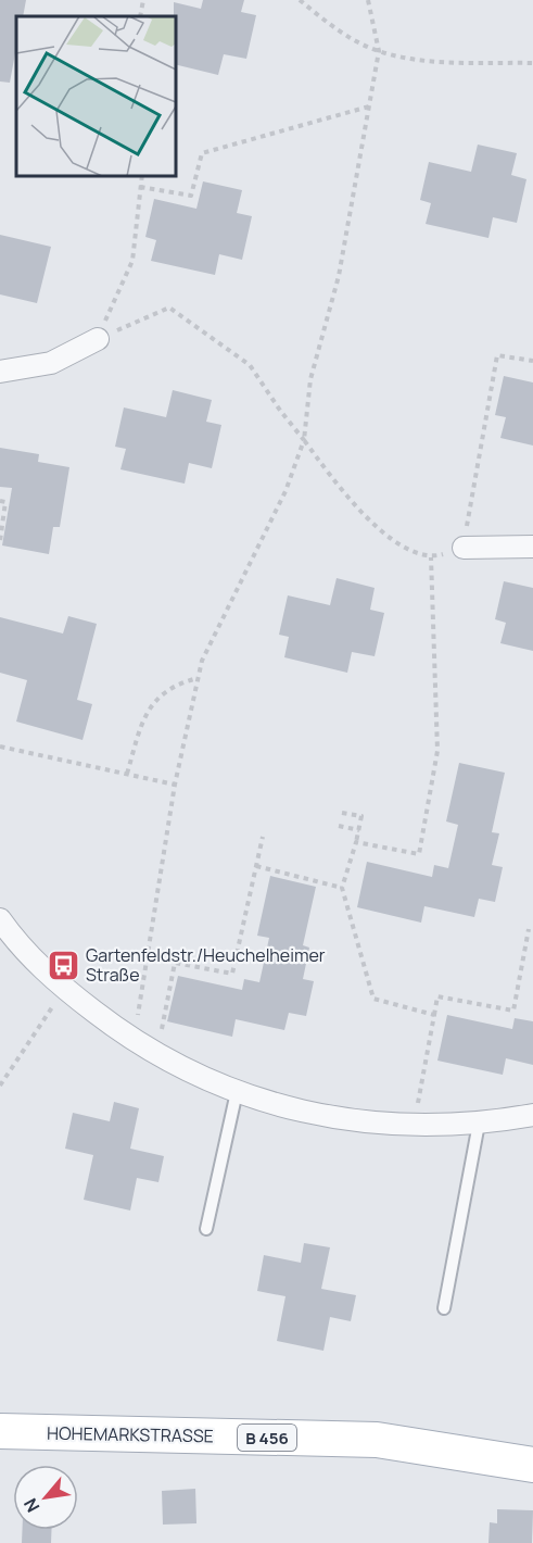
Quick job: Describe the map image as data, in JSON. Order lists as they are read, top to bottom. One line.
{"streets":{"main road":["HOHEMARKSTRASSE","B 456"]},"places":{"bus stop":["Gartenfeldstr./Heuchelheimer Straße"]},"north":"bottom left"}
